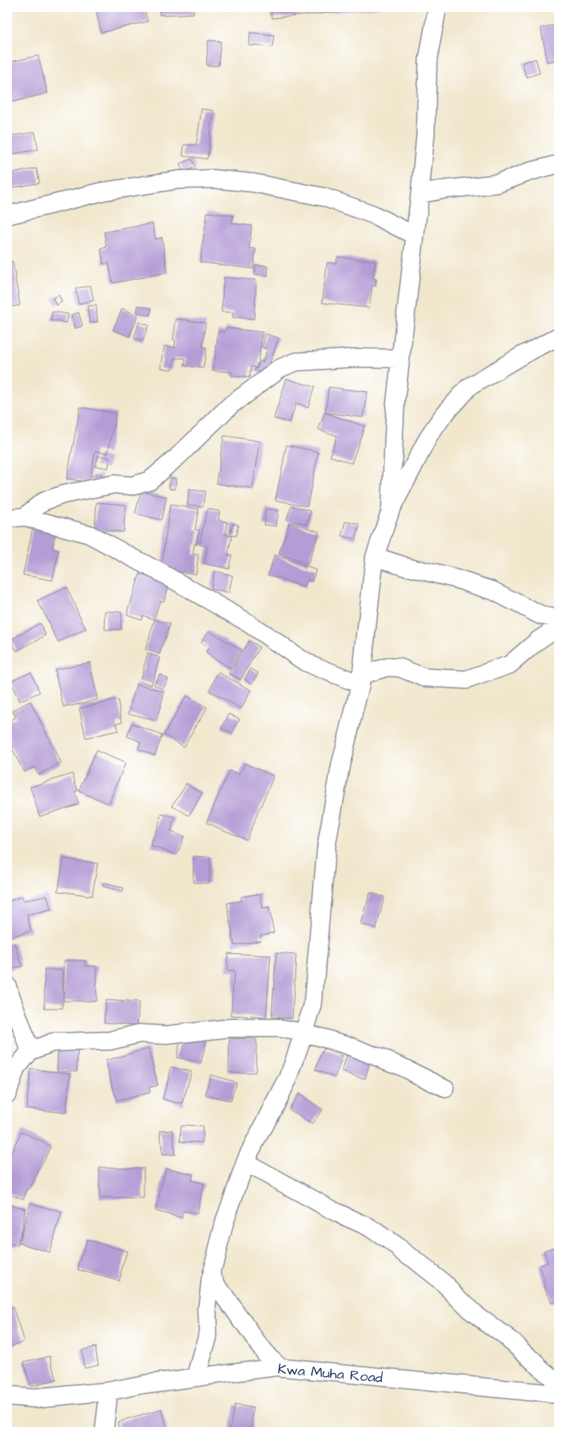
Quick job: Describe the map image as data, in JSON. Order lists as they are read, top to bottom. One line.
{"streets":{"street":["Kwa Muha Road"]}}
